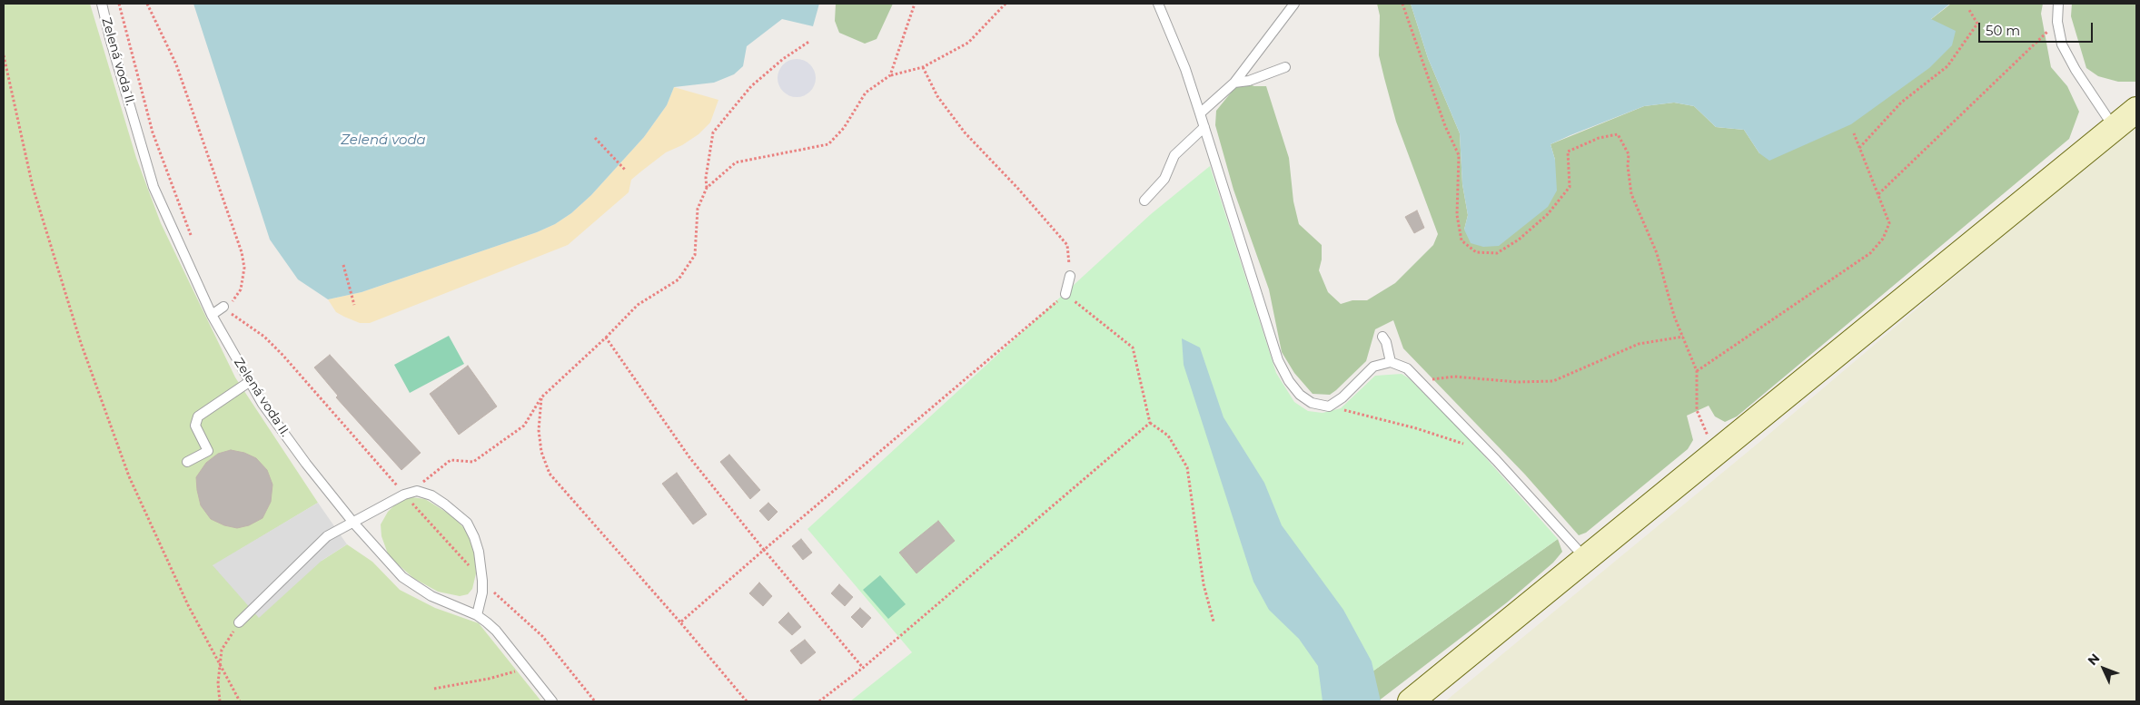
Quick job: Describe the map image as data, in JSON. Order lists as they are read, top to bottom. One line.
{"streets":{"lane":["Zelená voda II."]},"water":["Zelená voda"],"scale_bar":"50 m","north":"top left"}
